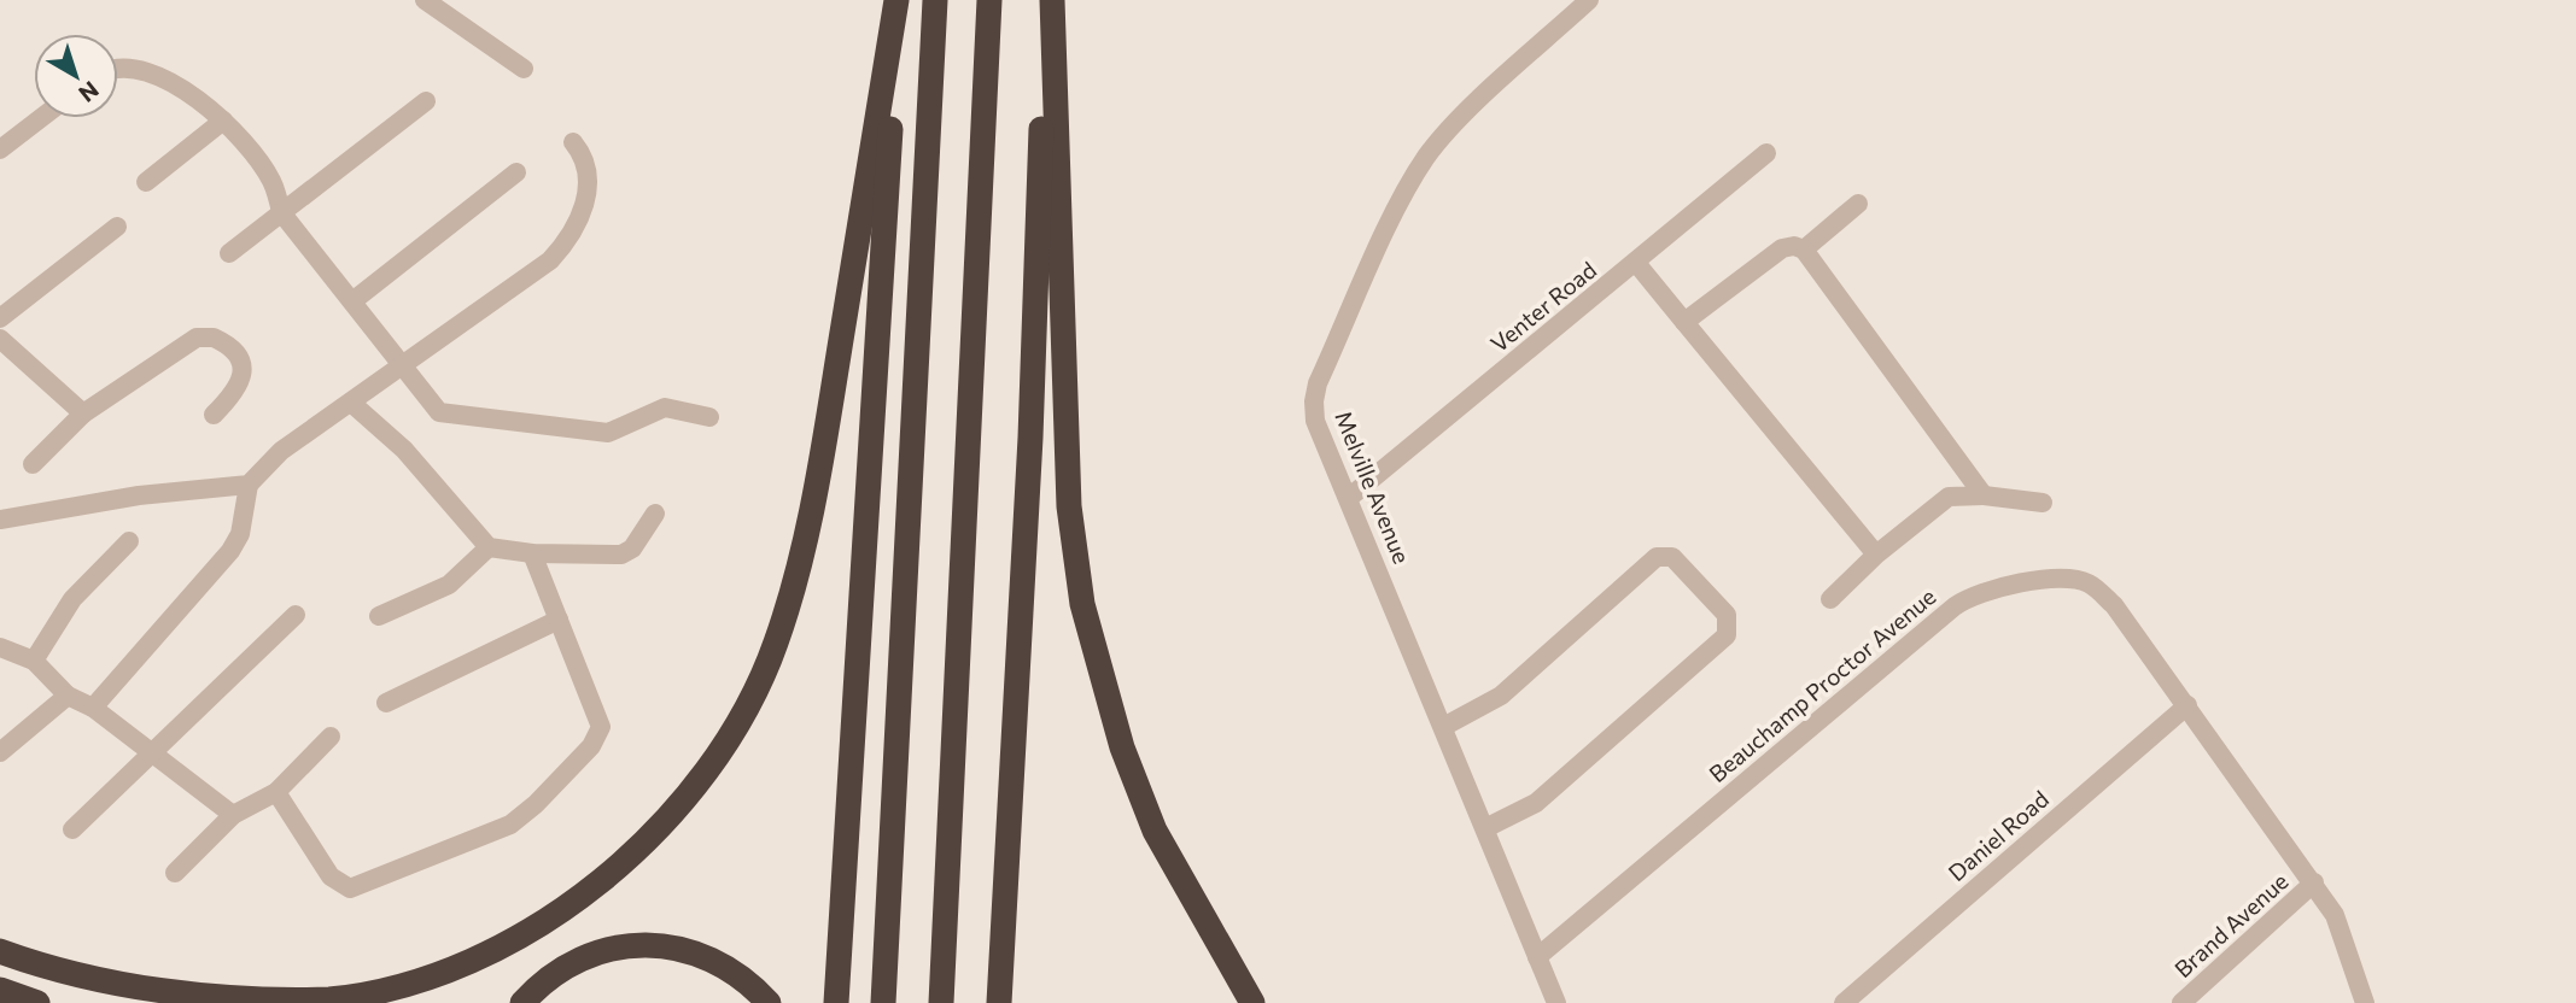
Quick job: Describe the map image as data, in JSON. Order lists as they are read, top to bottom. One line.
{"streets":{"street":["Venter Road","Melville Avenue","Beauchamp Proctor Avenue","Daniel Road","Brand Avenue"]},"crossings":[["Venter Road","Melville Avenue"],["Melville Avenue","Beauchamp Proctor Avenue"],["Beauchamp Proctor Avenue","Daniel Road"],["Beauchamp Proctor Avenue","Brand Avenue"]],"north":"bottom right"}
